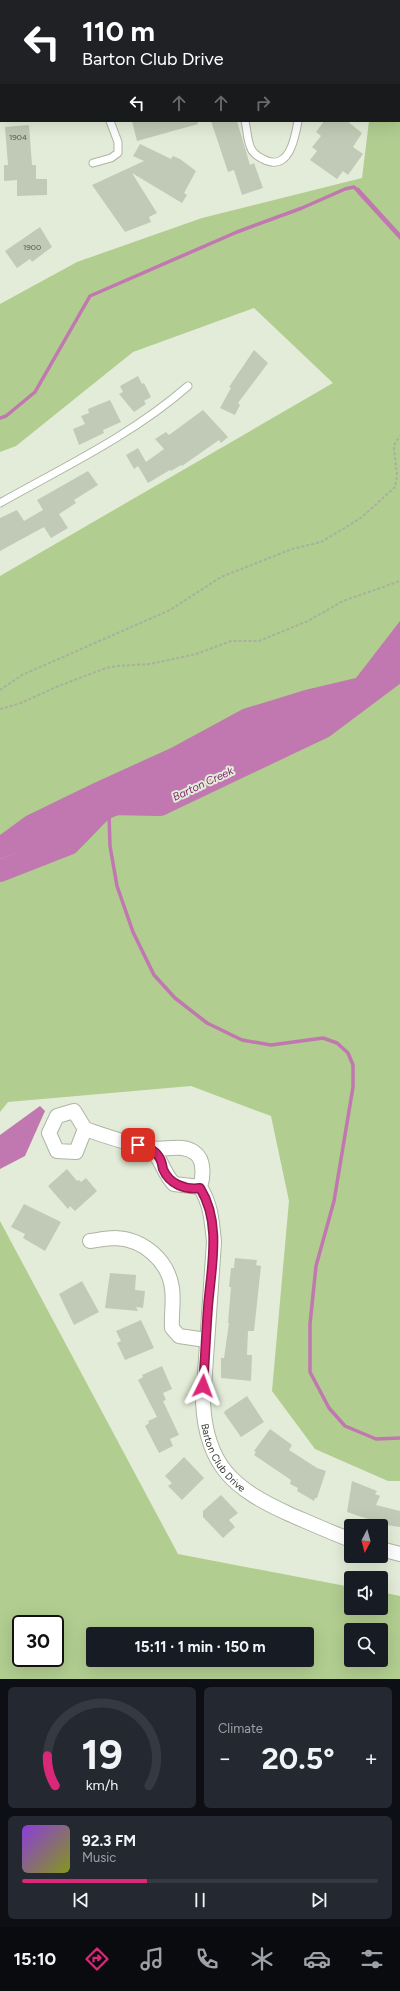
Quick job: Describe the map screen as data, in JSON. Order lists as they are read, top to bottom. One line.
{"streets":{"street":["Barton Club Drive"]},"water":["Barton Creek"],"house_numbers":["1904","1900"],"north":"bottom","page":{"turn":["110 m","Barton Club Drive"],"limit":"30","trip":"15:11 · 1 min · 150 m","tile":"Climate","heat":["−","20.5°","+"],"song":["92.3 FM","Music"],"tabs":"15:10","gauge":["19","km/h"]}}
